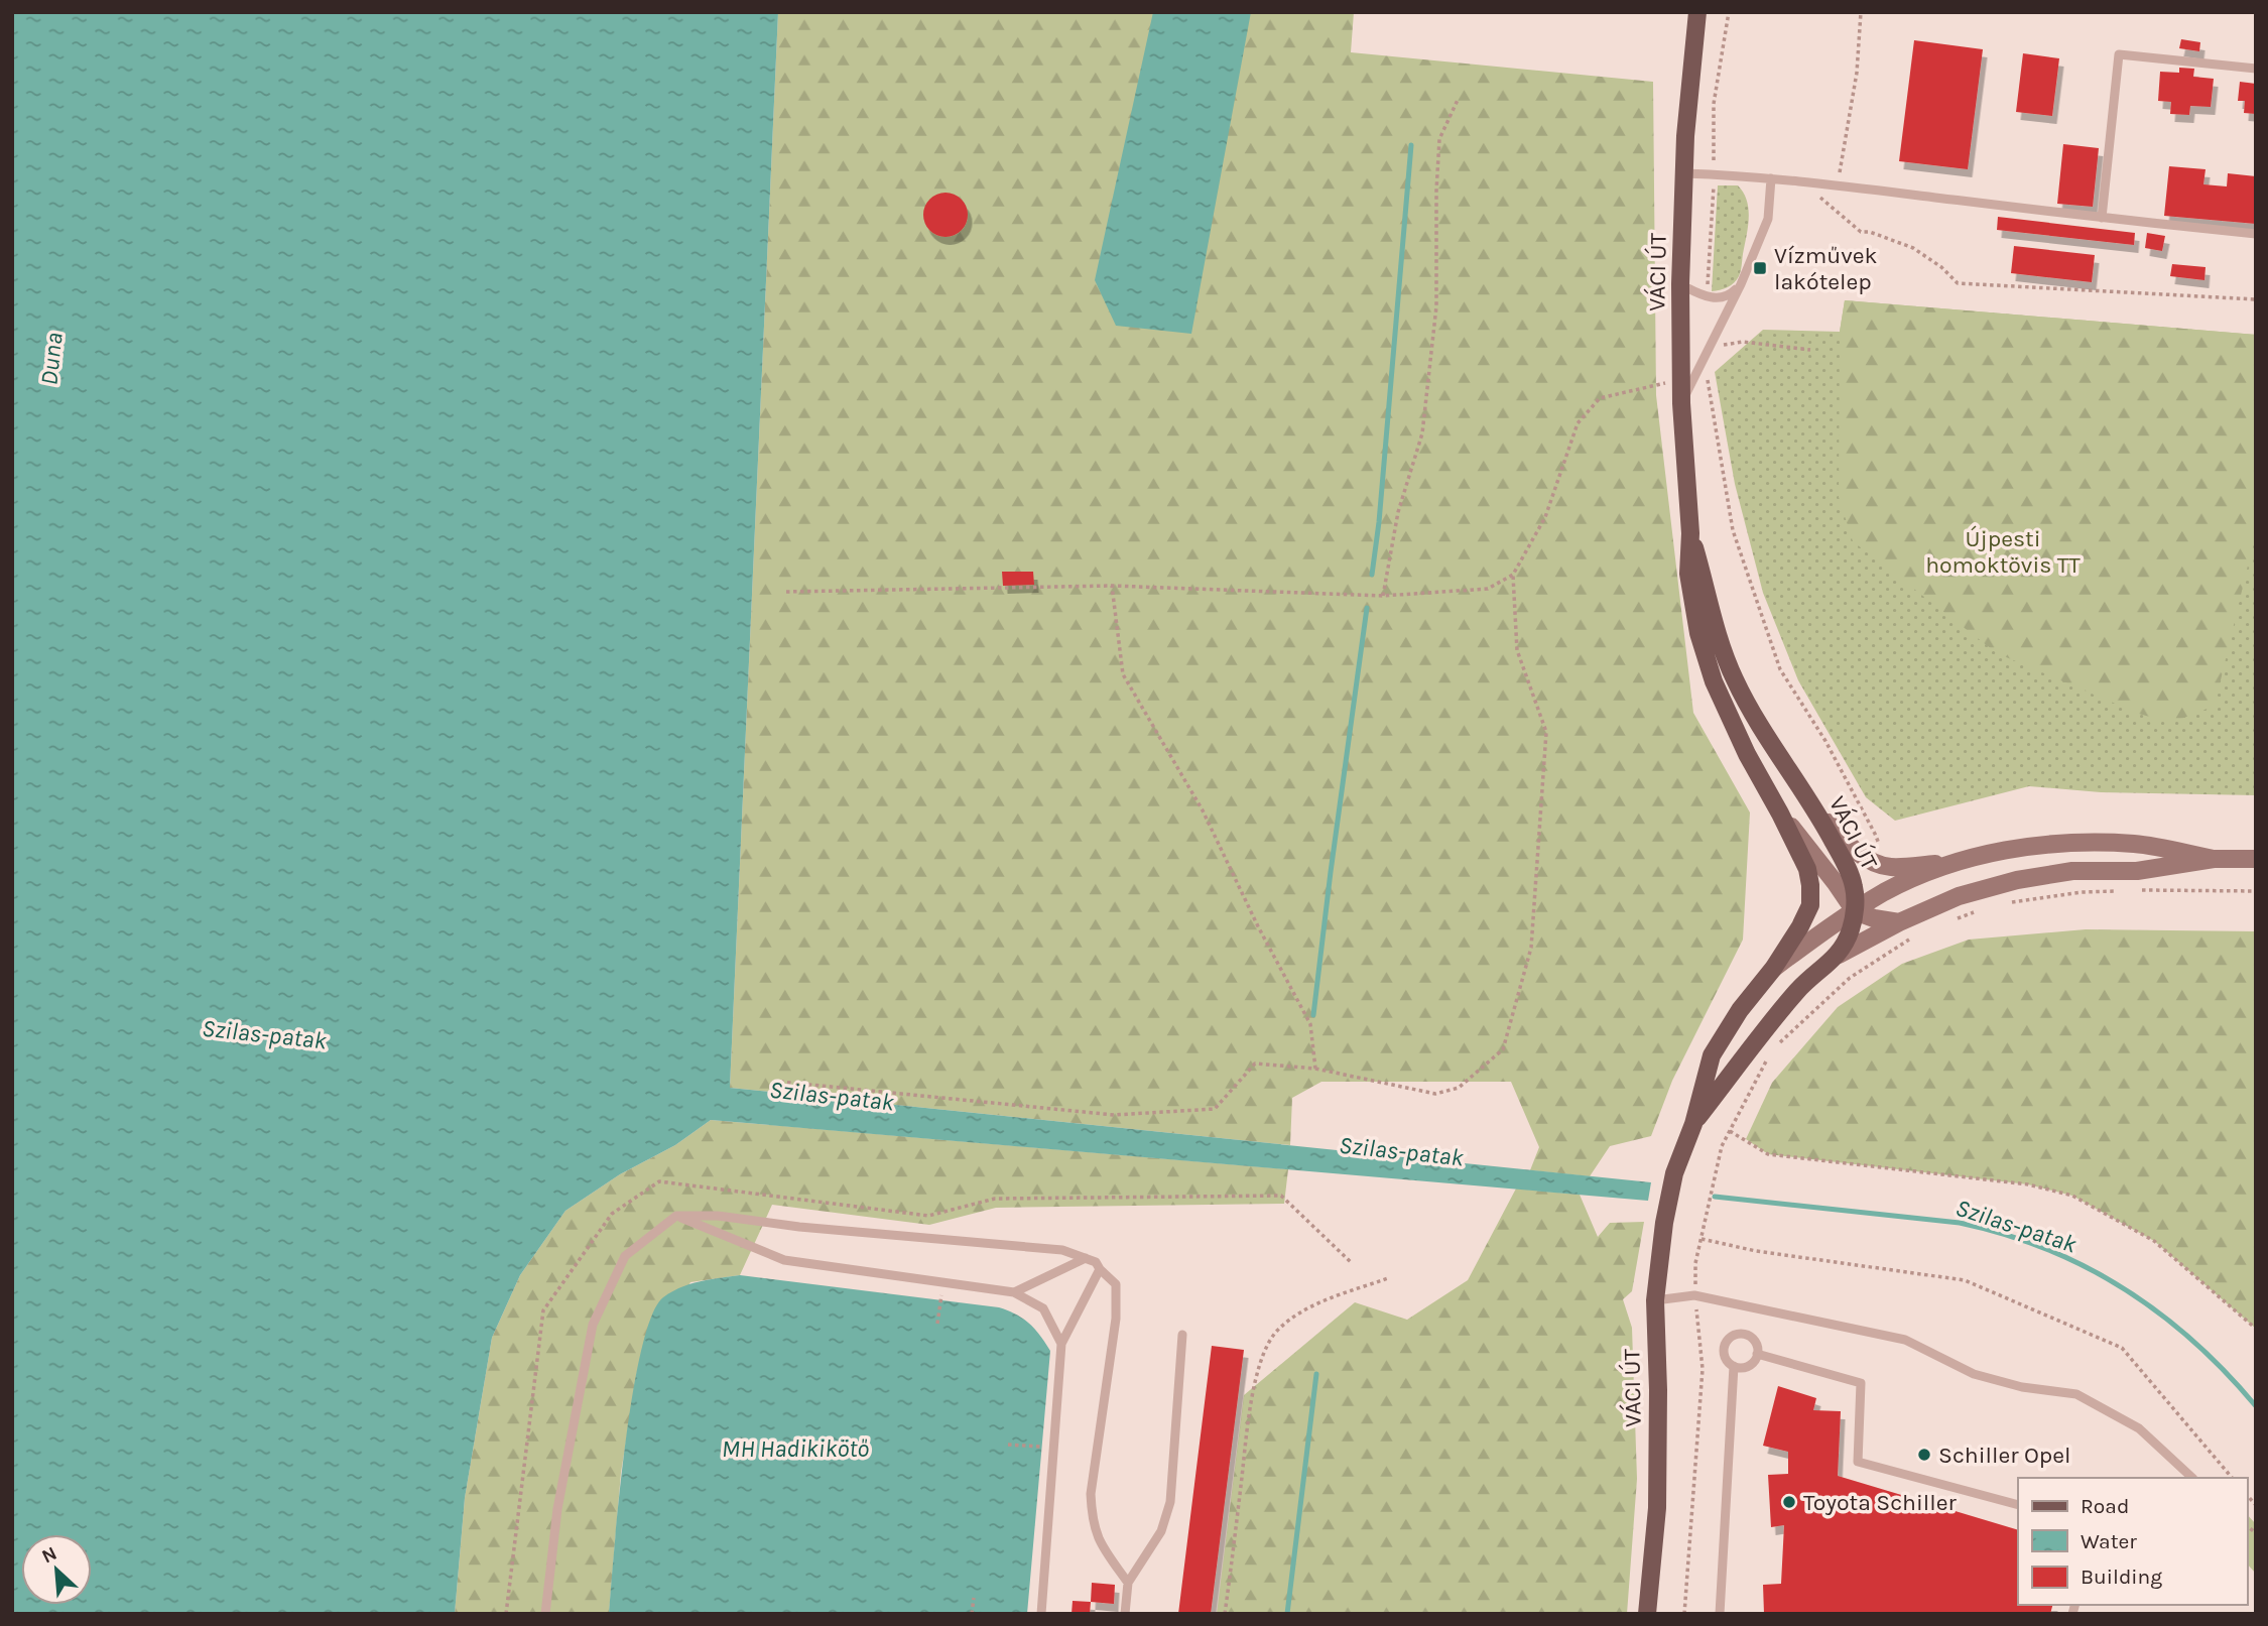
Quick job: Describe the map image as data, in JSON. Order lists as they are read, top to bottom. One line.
{"streets":{"main road":["VÁCI ÚT"]},"water":["Duna","Szilas-patak","MH Hadikikötő"],"parks":["Újpesti homoktövis TT"],"places":{"transit":["Vízművek lakótelep"],"other":["Schiller Opel","Toyota Schiller"]},"legend":["Road","Water","Building"],"north":"top left"}
